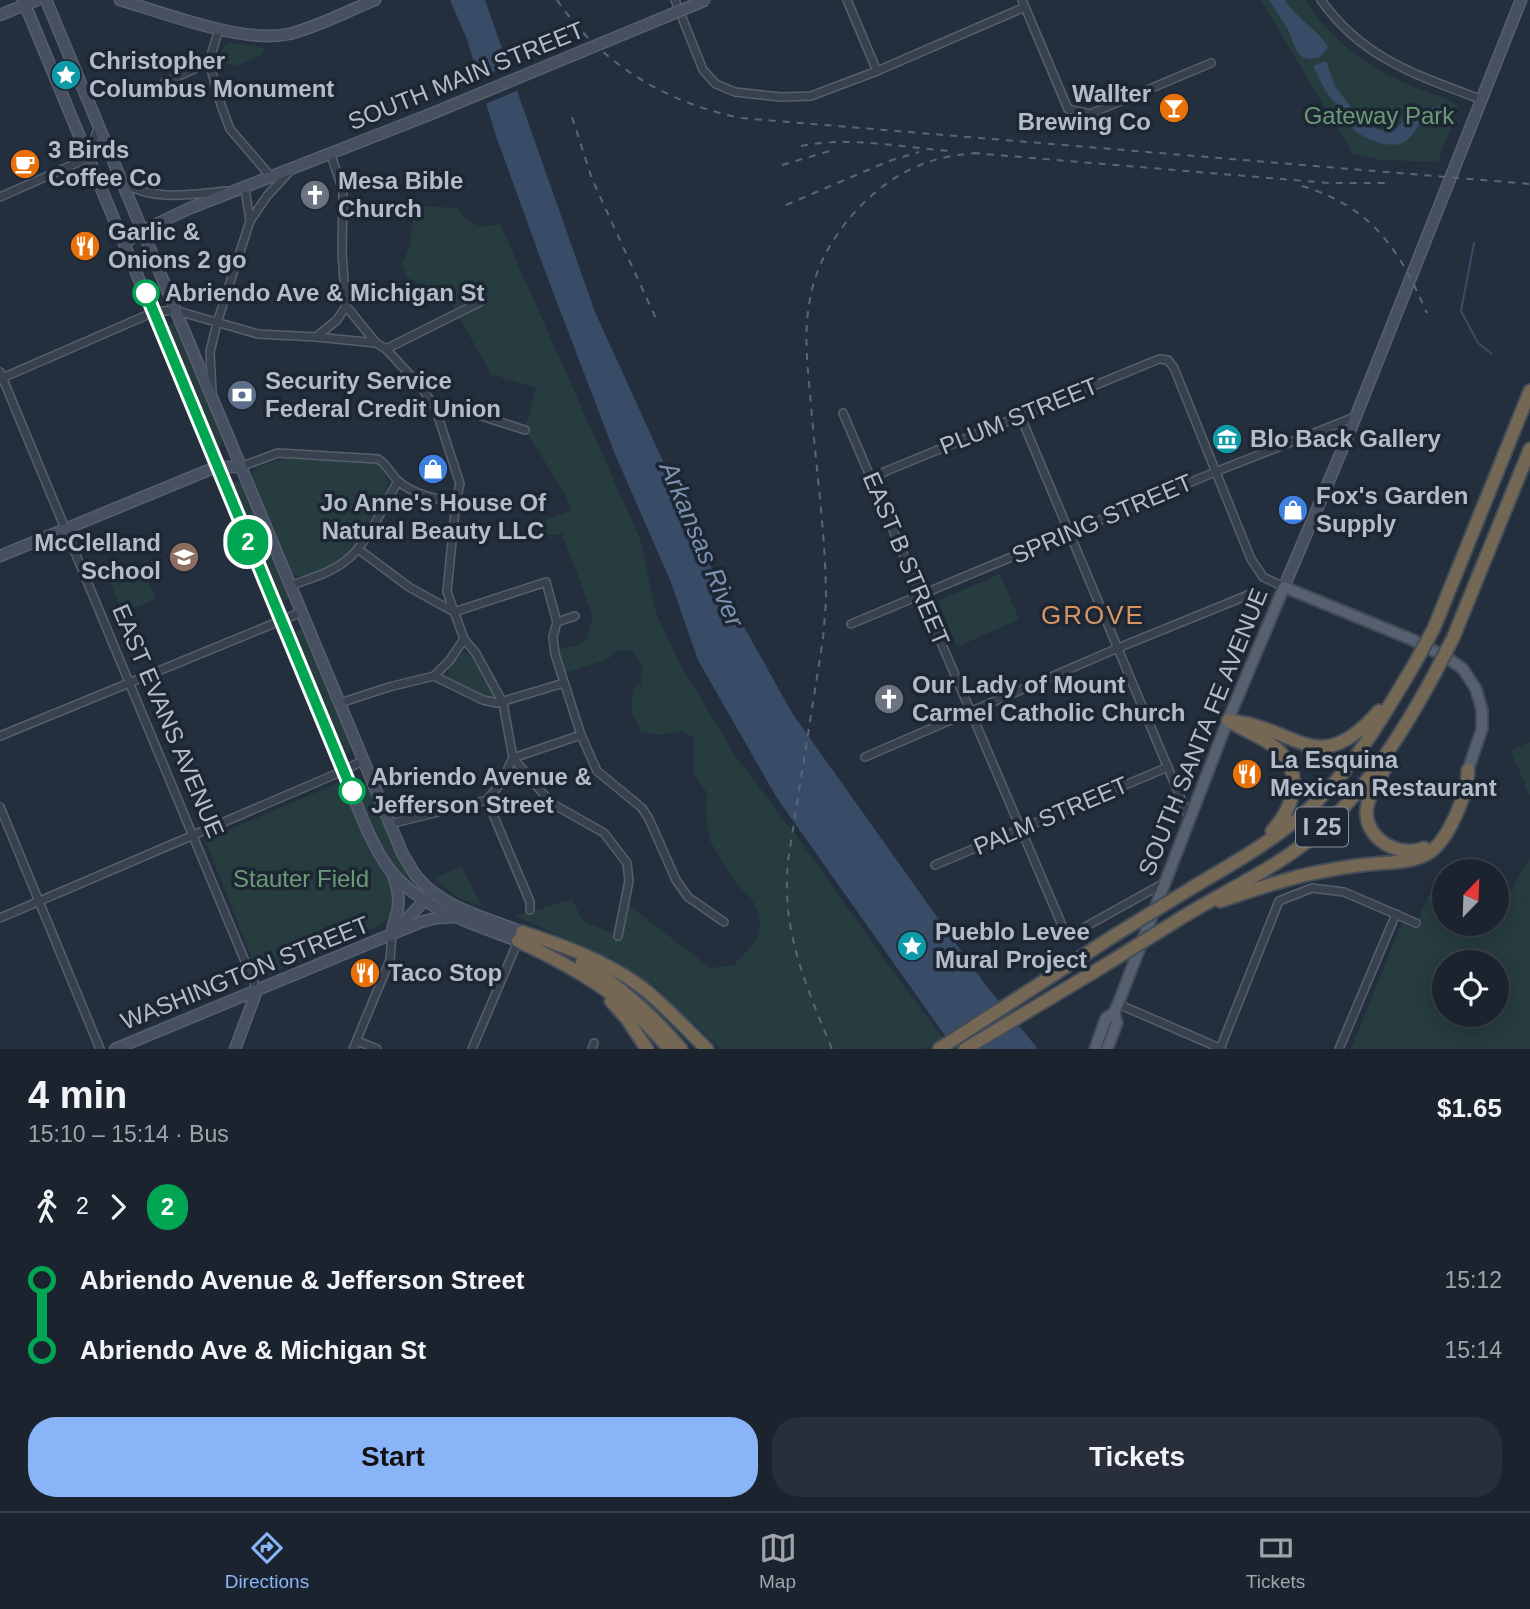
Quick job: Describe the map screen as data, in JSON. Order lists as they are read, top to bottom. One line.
{"streets":{"highway":["I 25"],"main road":["SOUTH MAIN STREET","SOUTH SANTA FE AVENUE","WASHINGTON STREET"],"street":["PLUM STREET","SPRING STREET","EAST B STREET","EAST EVANS AVENUE","PALM STREET"]},"crossings":[["PLUM STREET","SPRING STREET"],["PLUM STREET","EAST B STREET"],["SPRING STREET","EAST B STREET"],["SPRING STREET","SOUTH SANTA FE AVENUE"],["EAST B STREET","SOUTH SANTA FE AVENUE"],["EAST B STREET","PALM STREET"],["EAST EVANS AVENUE","WASHINGTON STREET"]],"districts":["GROVE"],"water":["Arkansas River"],"parks":["Gateway Park","Stauter Field"],"places":{"place":["Christopher Columbus Monument","Pueblo Levee Mural Project"],"bar":["Wallter Brewing Co"],"cafe":["3 Birds Coffee Co"],"church":["Mesa Bible Church","Our Lady of Mount Carmel Catholic Church"],"restaurant":["Garlic & Onions 2 go","La Esquina Mexican Restaurant","Taco Stop"],"other":["Abriendo Ave & Michigan St","Abriendo Avenue & Jefferson Street"],"bank":["Security Service Federal Credit Union"],"museum":["Blo Back Gallery"],"shop":["Jo Anne's House Of Natural Beauty LLC","Fox's Garden Supply"],"school or university":["McClelland School"]},"lines":["bus line 2"],"north":"top right","page":{"on_map":"2","heading":["4 min","15:10 – 15:14 · Bus","$1.65"],"legs":["2","2"],"list":[{"name":"Abriendo Avenue & Jefferson Street","value":"15:12"},{"name":"Abriendo Ave & Michigan St","value":"15:14"}],"buttons":["Start","Tickets"],"tabs":["Directions","Map","Tickets"]}}
